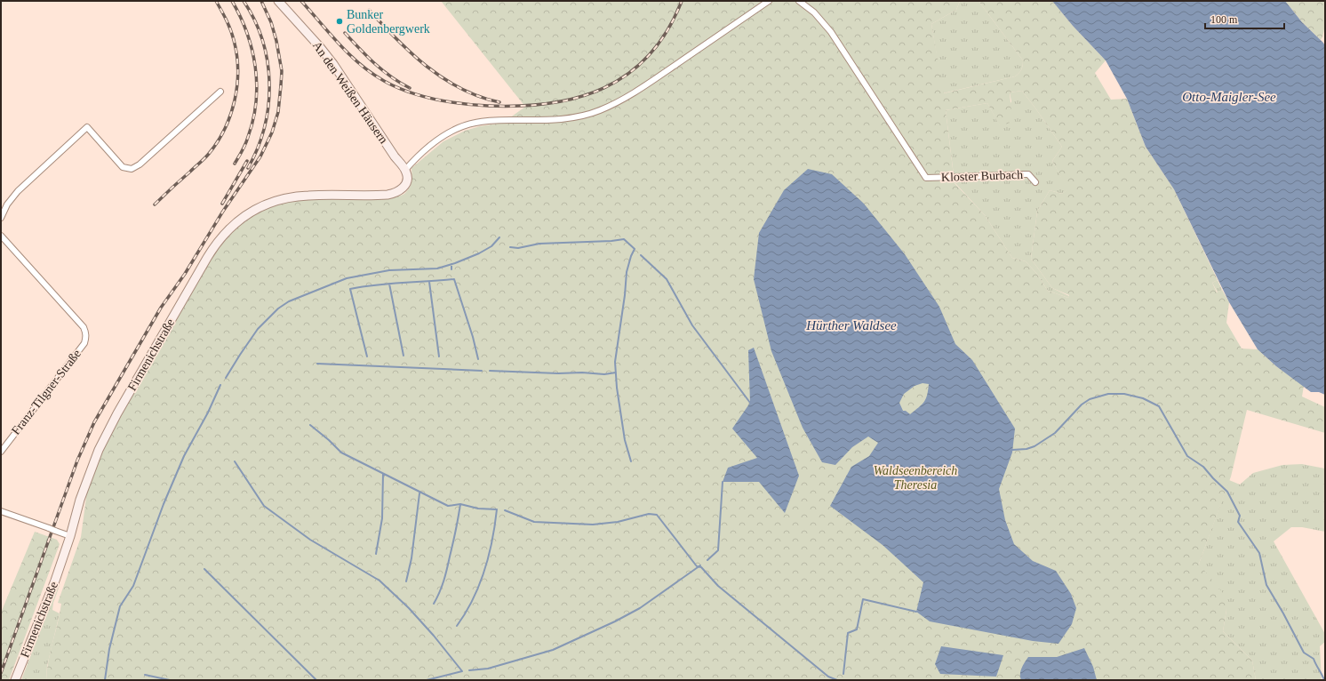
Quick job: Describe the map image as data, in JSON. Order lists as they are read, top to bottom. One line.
{"streets":{"street":["An den Weißen Häusern","Kloster Burbach","Firmenichstraße","Franz-Tilgner-Straße"]},"crossings":[["An den Weißen Häusern","Firmenichstraße"]],"water":["Otto-Maigler-See","Hürther Waldsee"],"parks":["Waldseenbereich Theresia"],"places":["Bunker Goldenbergwerk"],"scale_bar":"100 m"}
